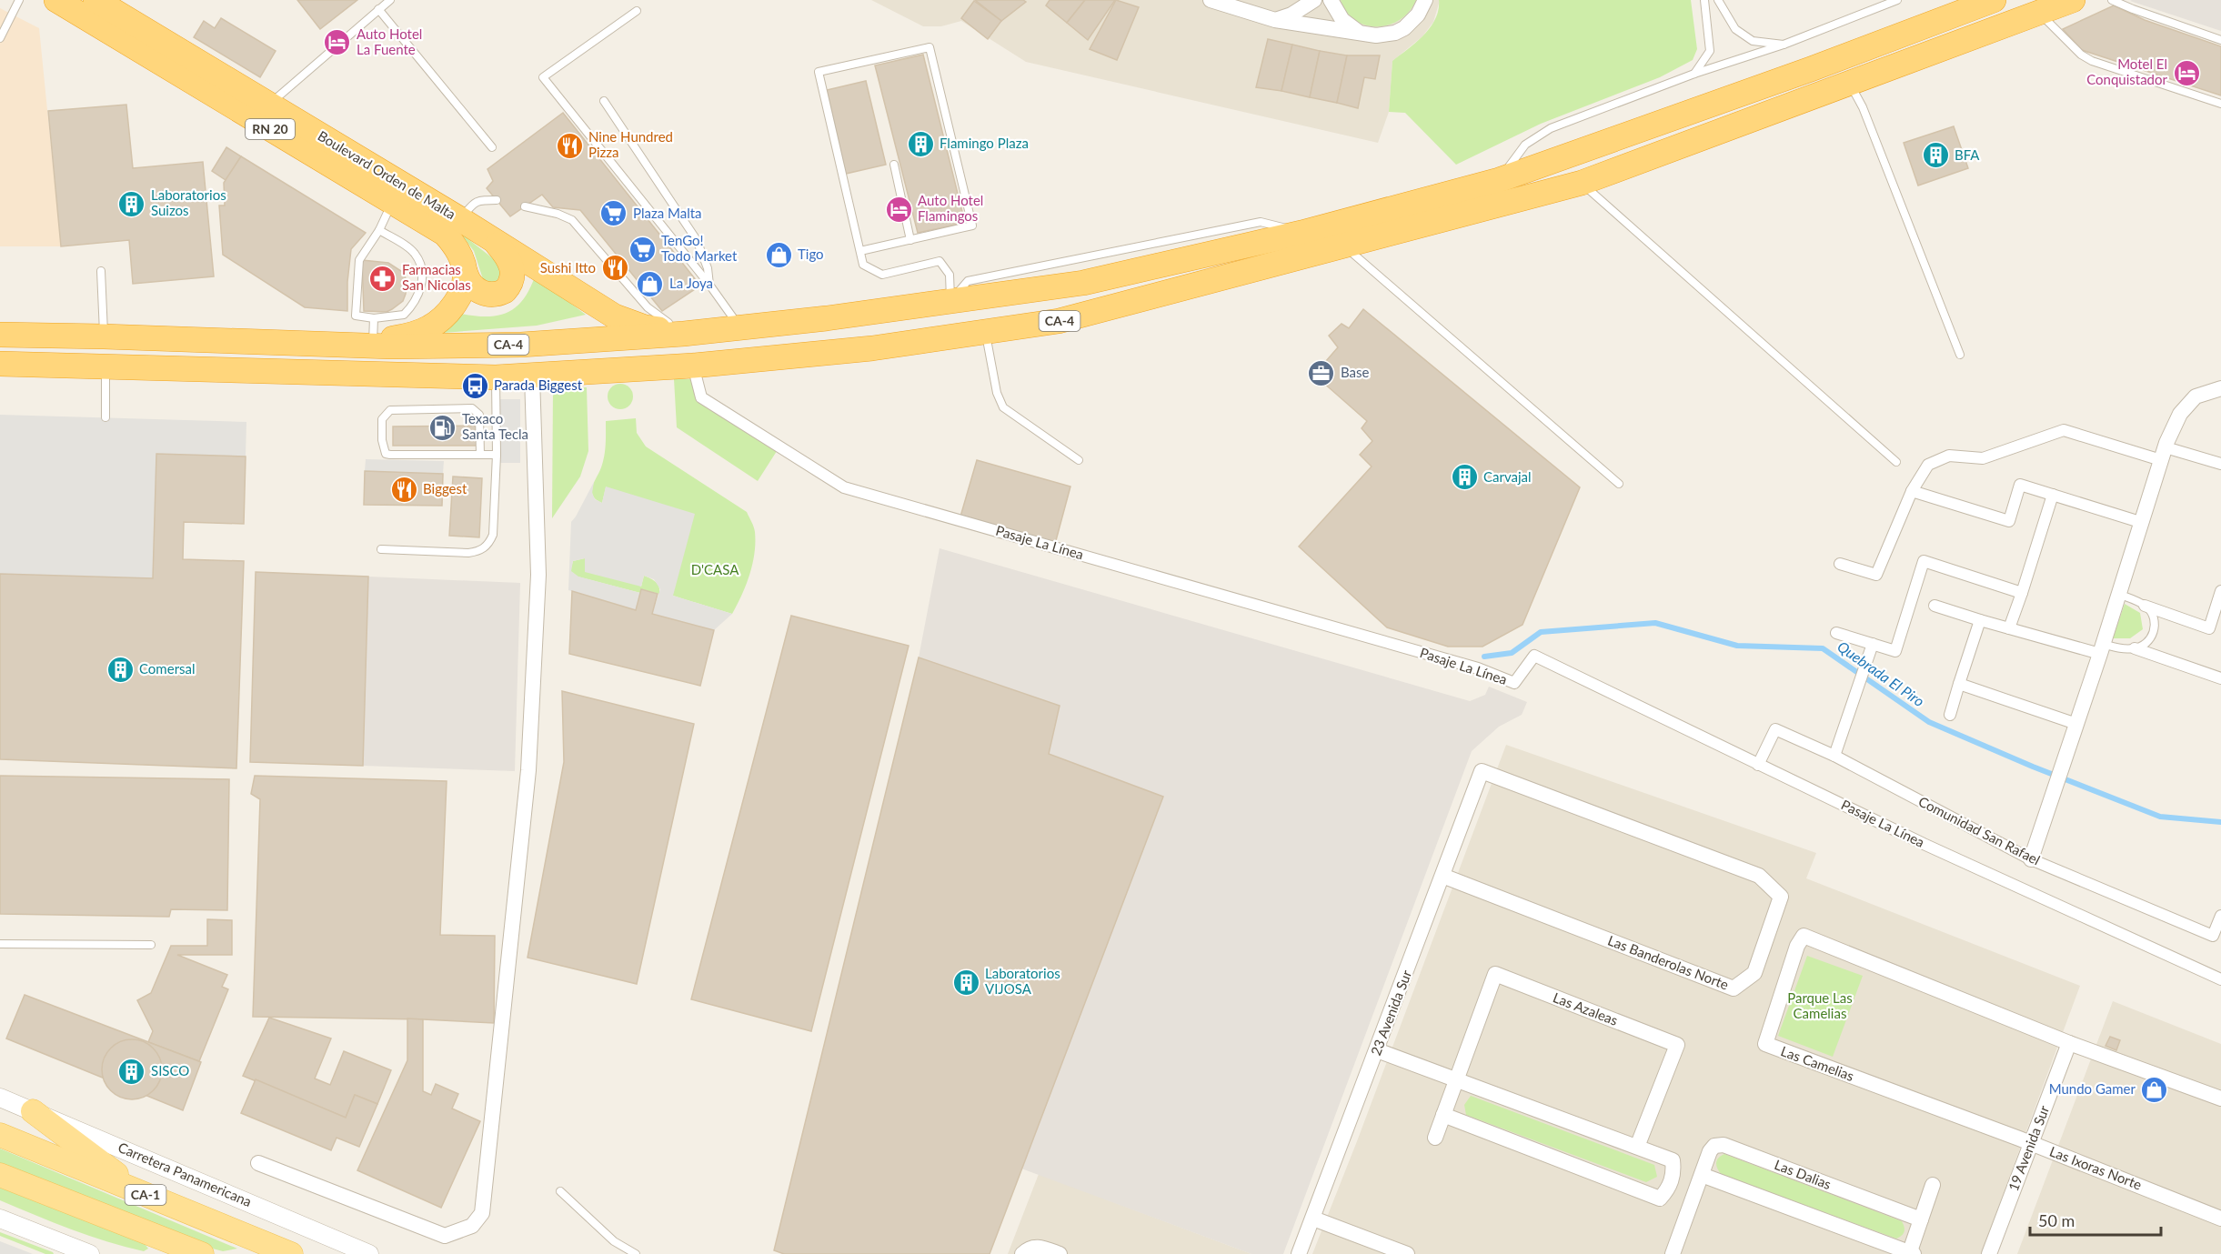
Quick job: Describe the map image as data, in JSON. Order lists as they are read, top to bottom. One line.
{"streets":{"highway":["RN 20","Boulevard Orden de Malta","CA-4"],"main road":["CA-1"],"street":["Pasaje La Línea","Comunidad San Rafael","Las Banderolas Norte","Las Azaleas","23 Avenida Sur","Las Camelias","19 Avenida Sur","Las Ixoras Norte","Carretera Panamericana","Las Dalias"]},"crossings":[["Boulevard Orden de Malta","CA-4"],["CA-4","Pasaje La Línea"],["Pasaje La Línea","Comunidad San Rafael"],["Las Banderolas Norte","23 Avenida Sur"],["Las Camelias","19 Avenida Sur"],["Las Camelias","Las Ixoras Norte"],["19 Avenida Sur","Las Ixoras Norte"]],"water":["Quebrada El Piro"],"parks":["D'CASA","Parque Las Camelias"],"places":{"hotel":["Auto Hotel La Fuente","Motel El Conquistador","Auto Hotel Flamingos"],"building":["Flamingo Plaza","BFA","Laboratorios Suizos","Carvajal","Comersal","Laboratorios VIJOSA","SISCO"],"restaurant":["Nine Hundred Pizza","Sushi Itto","Biggest"],"supermarket":["Plaza Malta","TenGo! Todo Market"],"shop":["Tigo","La Joya","Mundo Gamer"],"pharmacy":["Farmacias San Nicolas"],"office":["Base"],"bus stop":["Parada Biggest"],"fuel station":["Texaco Santa Tecla"]},"scale_bar":"50 m"}
